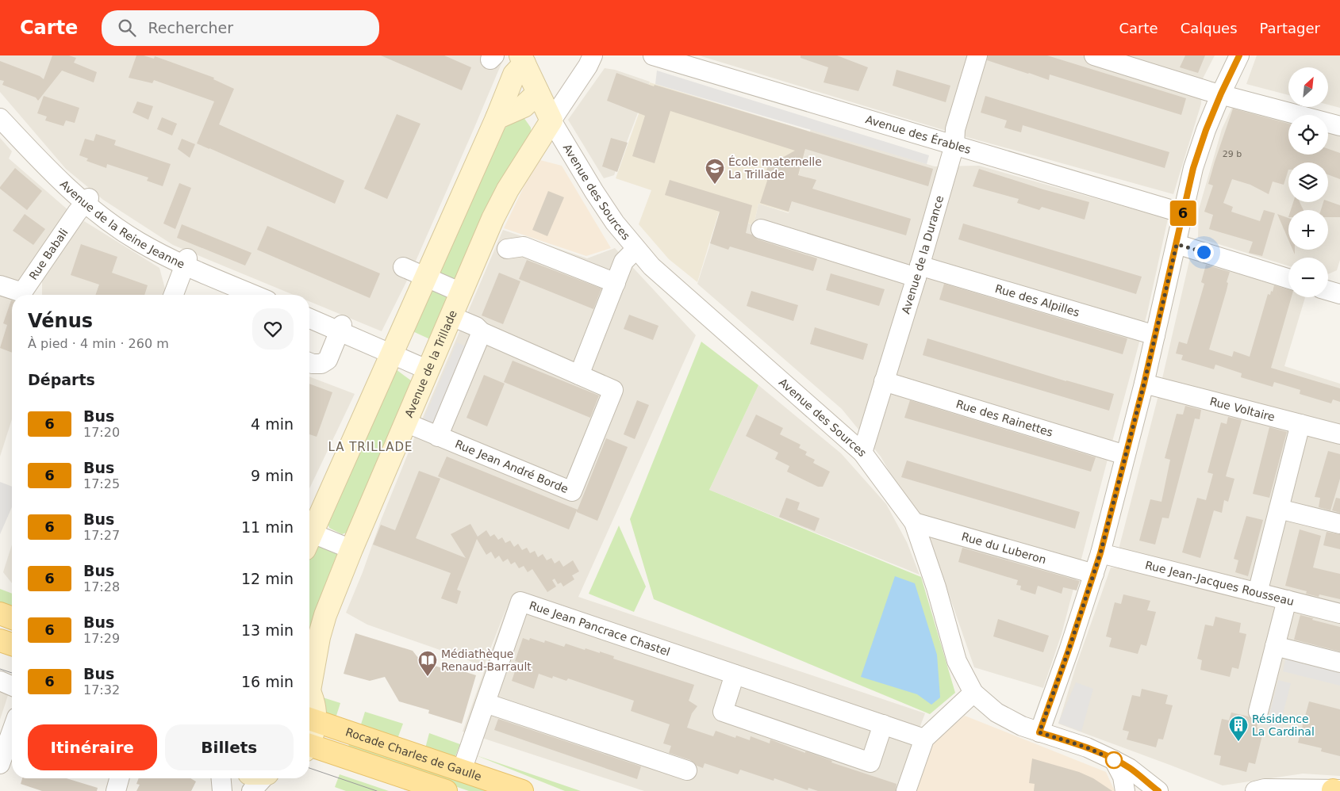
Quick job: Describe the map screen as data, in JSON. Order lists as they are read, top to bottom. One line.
{"streets":{"main road":["Rocade Charles de Gaulle"],"street":["Avenue des Érables","Avenue des Sources","Avenue de la Reine Jeanne","Rue Babali","Avenue de la Durance","Rue des Alpilles","Avenue de la Trillade","Rue Voltaire","Rue des Rainettes","Rue Jean André Borde","Rue du Luberon","Rue Jean-Jacques Rousseau","Rue Jean Pancrace Chastel"]},"crossings":[["Avenue des Érables","Avenue de la Durance"],["Avenue des Sources","Avenue de la Durance"],["Avenue des Sources","Avenue de la Trillade"],["Avenue des Sources","Rue du Luberon"],["Avenue de la Reine Jeanne","Rue Babali"],["Avenue de la Durance","Rue des Alpilles"],["Avenue de la Durance","Rue des Rainettes"],["Avenue de la Trillade","Rue Jean André Borde"],["Rue Jean Pancrace Chastel","Rocade Charles de Gaulle"]],"districts":["LA TRILLADE"],"places":{"school or university":["École maternelle La Trillade"],"library":["Médiathèque Renaud-Barrault"],"building":["Résidence La Cardinal"]},"lines":["bus line 6"],"house_numbers":["29 b"],"north":"top right","page":{"header":"Carte","search":"Rechercher","nav":["Carte","Calques","Partager"],"on_map":"6","map_buttons":["+","−"],"heading":[["Vénus","À pied · 4 min · 260 m"],"Départs"],"list":[{"mark":"6","name":"Bus","note":"17:20","value":"4 min"},{"mark":"6","name":"Bus","note":"17:25","value":"9 min"},{"mark":"6","name":"Bus","note":"17:27","value":"11 min"},{"mark":"6","name":"Bus","note":"17:28","value":"12 min"},{"mark":"6","name":"Bus","note":"17:29","value":"13 min"},{"mark":"6","name":"Bus","note":"17:32","value":"16 min"}],"buttons":["Itinéraire","Billets"]}}
